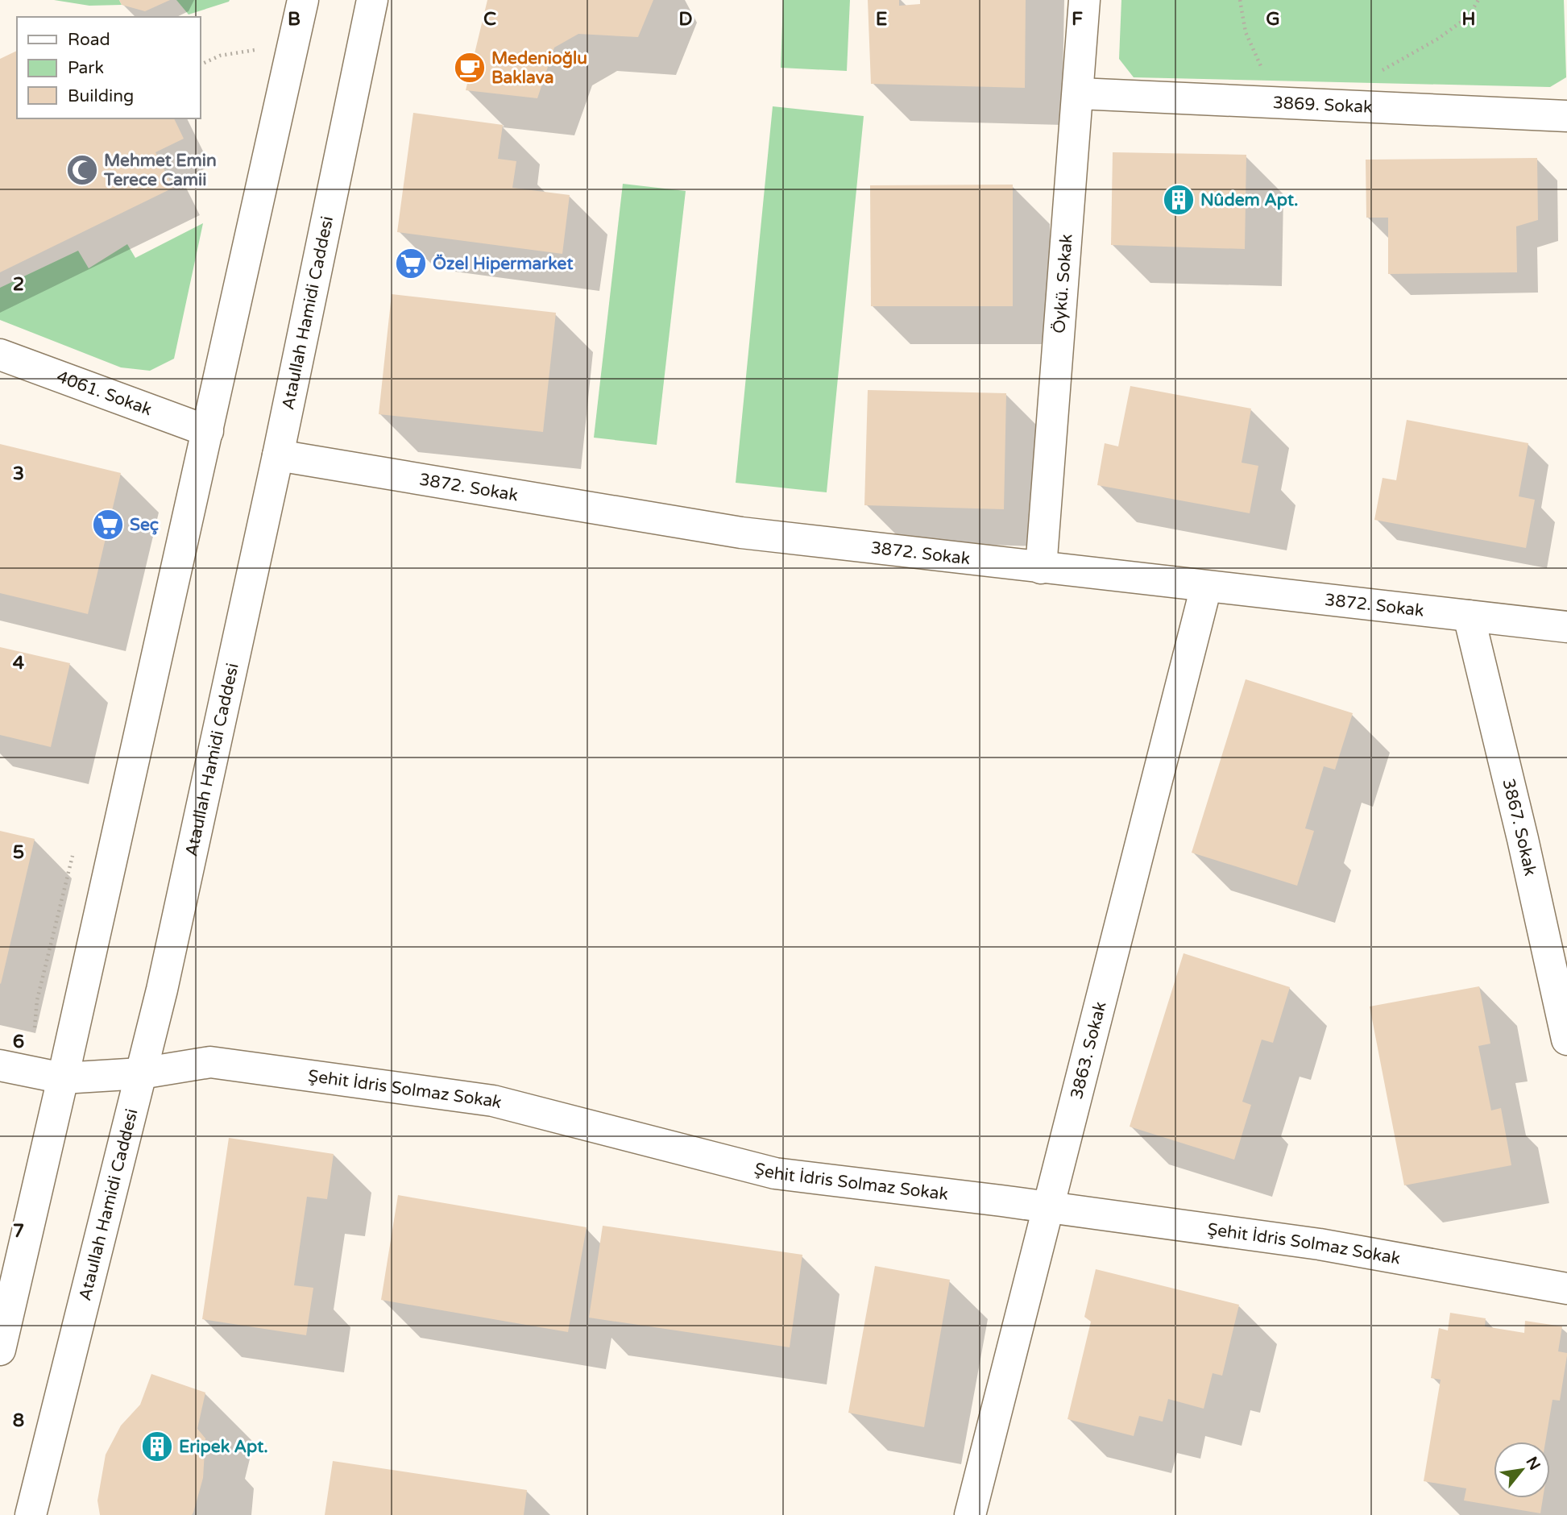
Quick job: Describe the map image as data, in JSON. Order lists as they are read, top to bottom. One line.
{"streets":{"street":["3869. Sokak","Öykü. Sokak","Ataullah Hamidi Caddesi","4061. Sokak","3872. Sokak","3867. Sokak","3863. Sokak","Şehit İdris Solmaz Sokak"]},"crossings":[["3869. Sokak","Öykü. Sokak"],["Öykü. Sokak","3872. Sokak"],["Ataullah Hamidi Caddesi","3872. Sokak"],["Ataullah Hamidi Caddesi","Şehit İdris Solmaz Sokak"],["3872. Sokak","3867. Sokak"],["3872. Sokak","3863. Sokak"],["3863. Sokak","Şehit İdris Solmaz Sokak"]],"places":{"cafe":["Medenioğlu Baklava"],"mosque":["Mehmet Emin Terece Camii"],"building":["Nûdem Apt.","Eripek Apt."],"supermarket":["Özel Hipermarket","Seç"]},"legend":["Road","Park","Building"],"north":"top right","grid":{"columns":["B","C","D","E","F","G","H"],"rows":["2","3","4","5","6","7","8"]}}
